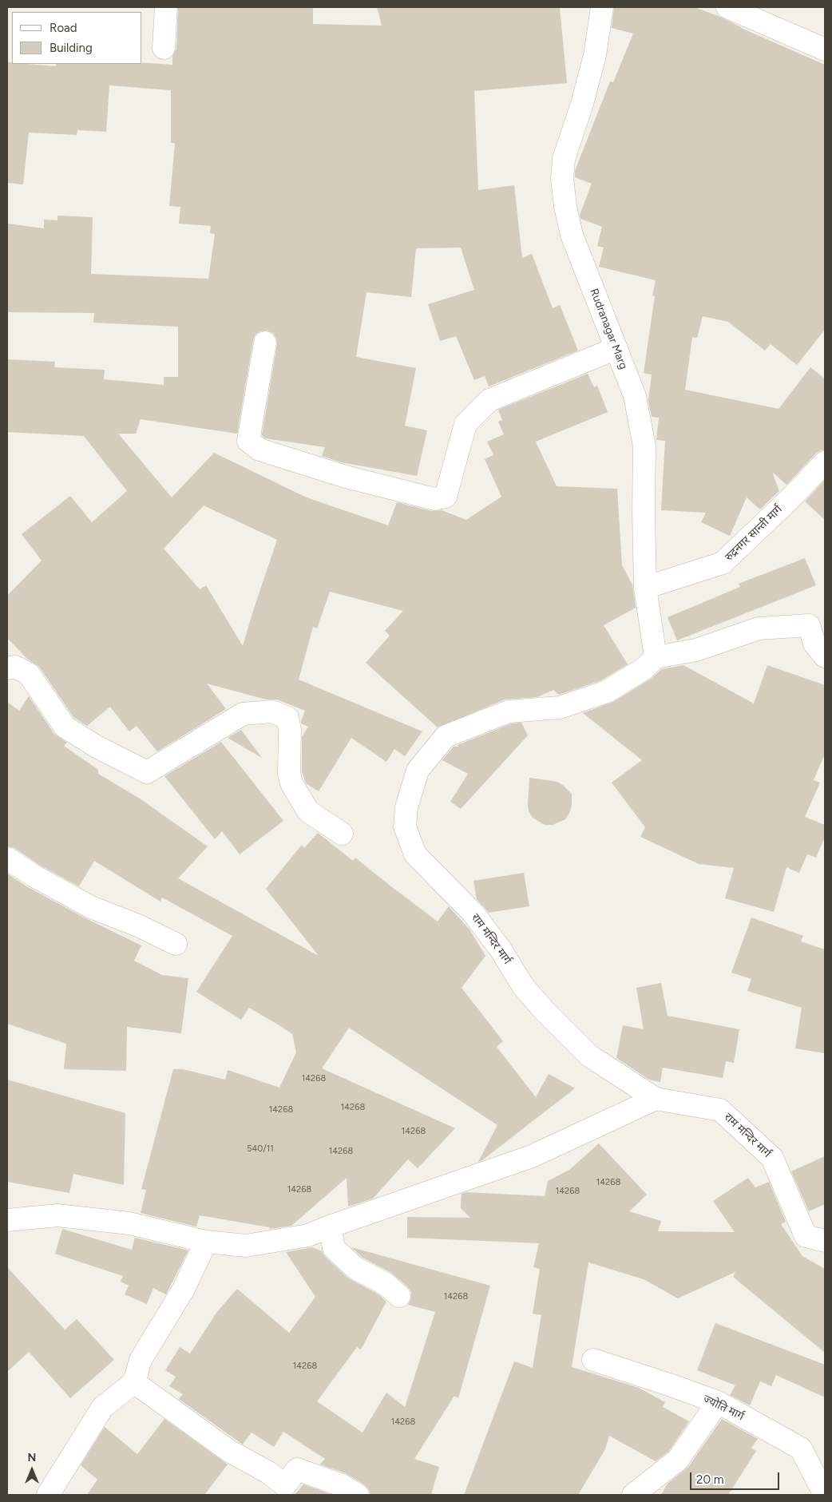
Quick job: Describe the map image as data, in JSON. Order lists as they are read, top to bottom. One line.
{"streets":{"street":["Rudranagar Marg","रुद्रनगर सान्ती मार्ग","राम मन्दिर मार्ग","ज्योति मार्ग"]},"crossings":[["Rudranagar Marg","रुद्रनगर सान्ती मार्ग"],["Rudranagar Marg","राम मन्दिर मार्ग"]],"house_numbers":["14268","14268","14268","14268","540/11","14268","14268","14268","14268","14268","14268","14268"],"legend":["Road","Building"],"scale_bar":"20 m","north":"top"}
